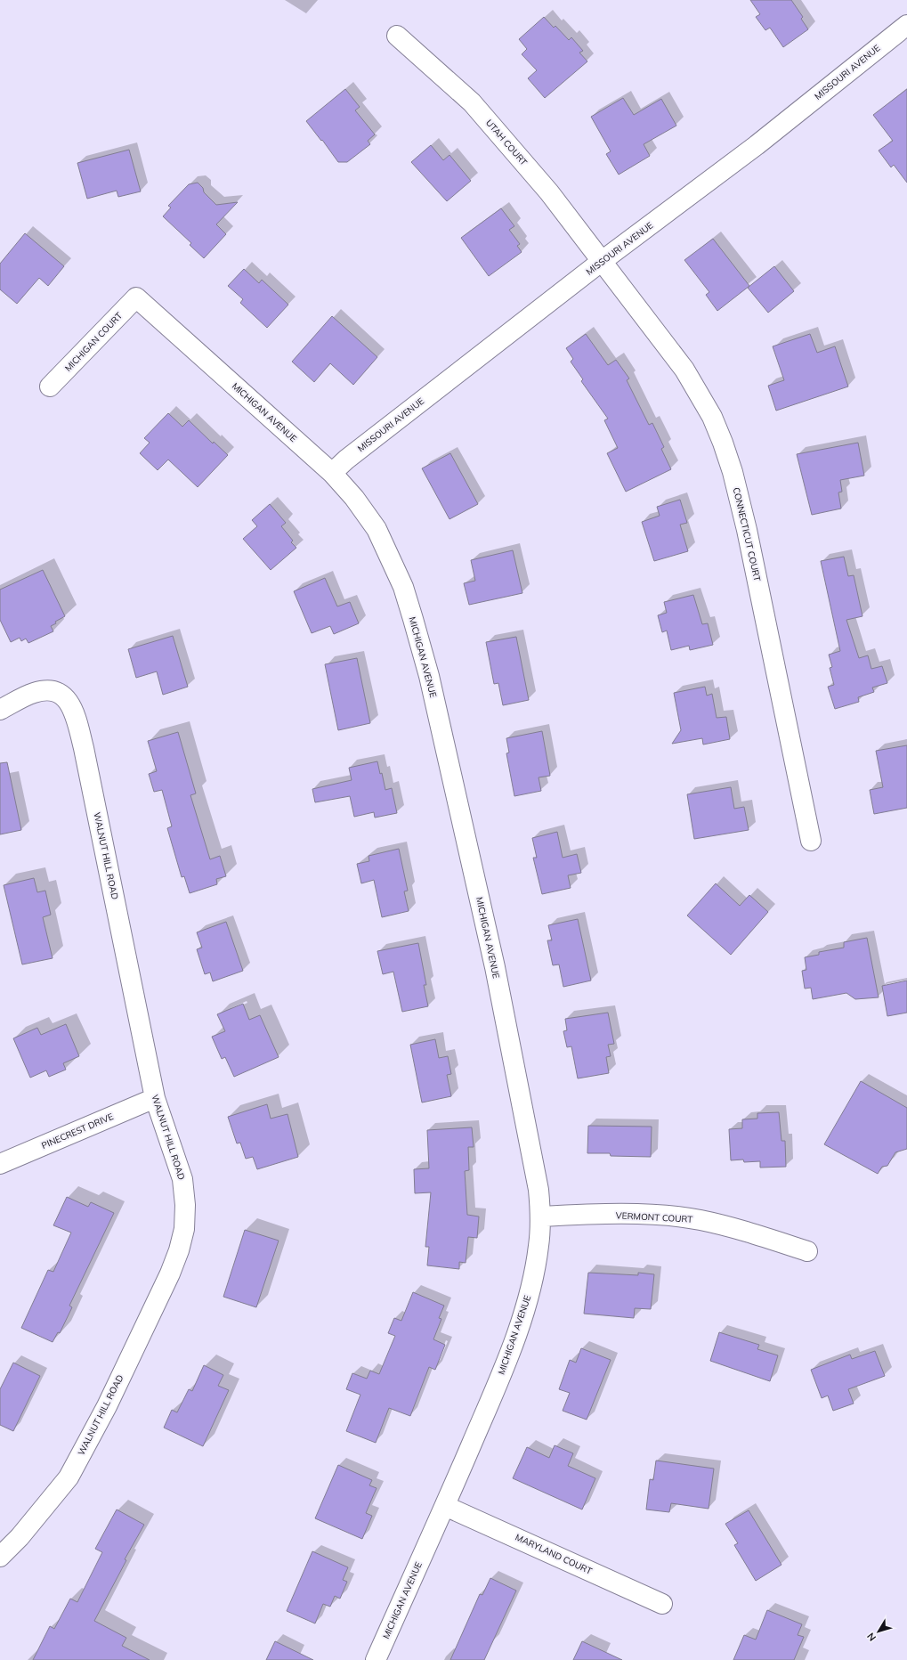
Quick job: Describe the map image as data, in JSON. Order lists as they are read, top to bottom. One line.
{"streets":{"street":["MISSOURI AVENUE","UTAH COURT","MICHIGAN COURT","MICHIGAN AVENUE","CONNECTICUT COURT","WALNUT HILL ROAD","PINECREST DRIVE","VERMONT COURT","MARYLAND COURT"]},"crossings":[["MISSOURI AVENUE","UTAH COURT"],["MISSOURI AVENUE","MICHIGAN AVENUE"],["MISSOURI AVENUE","CONNECTICUT COURT"],["UTAH COURT","CONNECTICUT COURT"],["MICHIGAN COURT","MICHIGAN AVENUE"],["MICHIGAN AVENUE","VERMONT COURT"],["MICHIGAN AVENUE","MARYLAND COURT"],["WALNUT HILL ROAD","PINECREST DRIVE"]],"north":"bottom left"}
